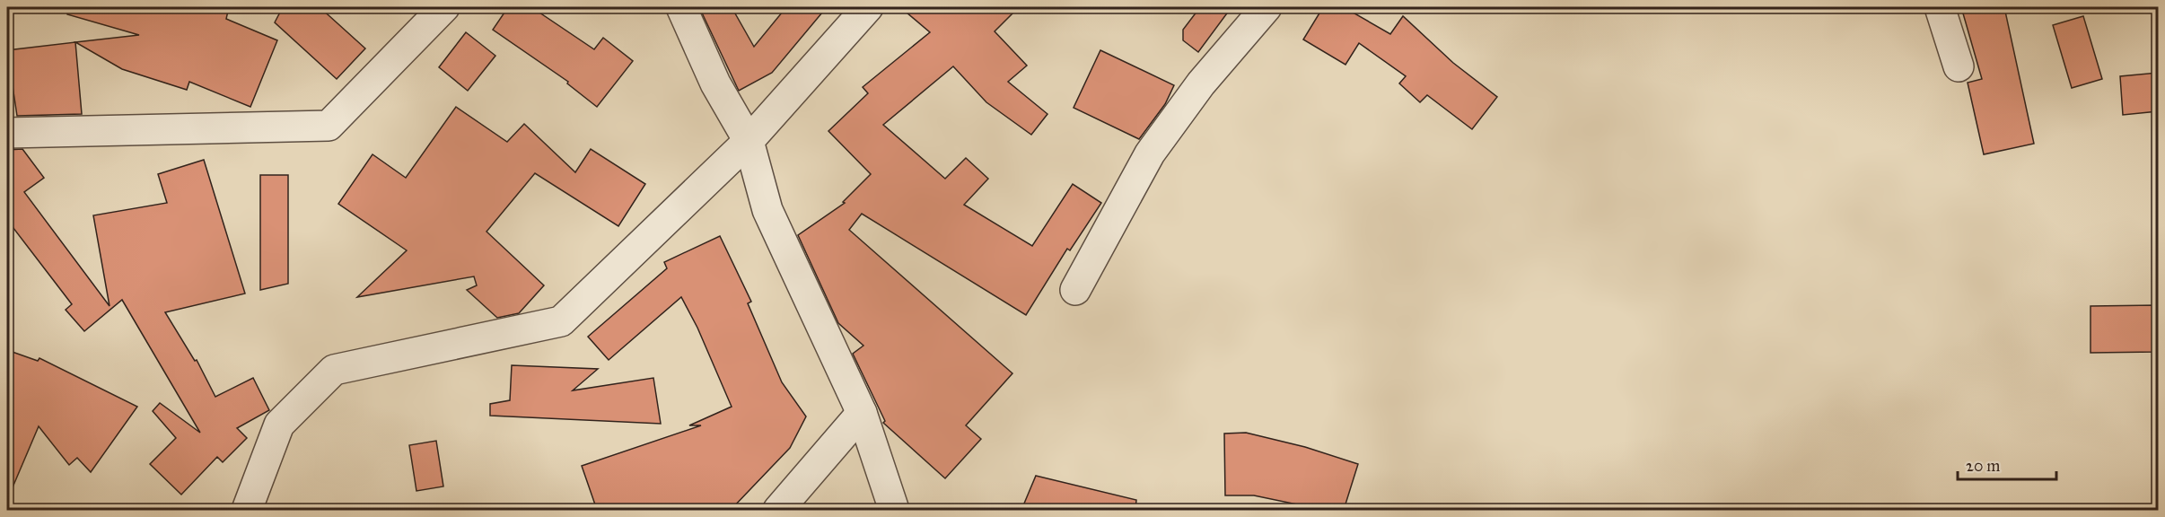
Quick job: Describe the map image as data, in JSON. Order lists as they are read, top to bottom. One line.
{"scale_bar":"20 m"}
